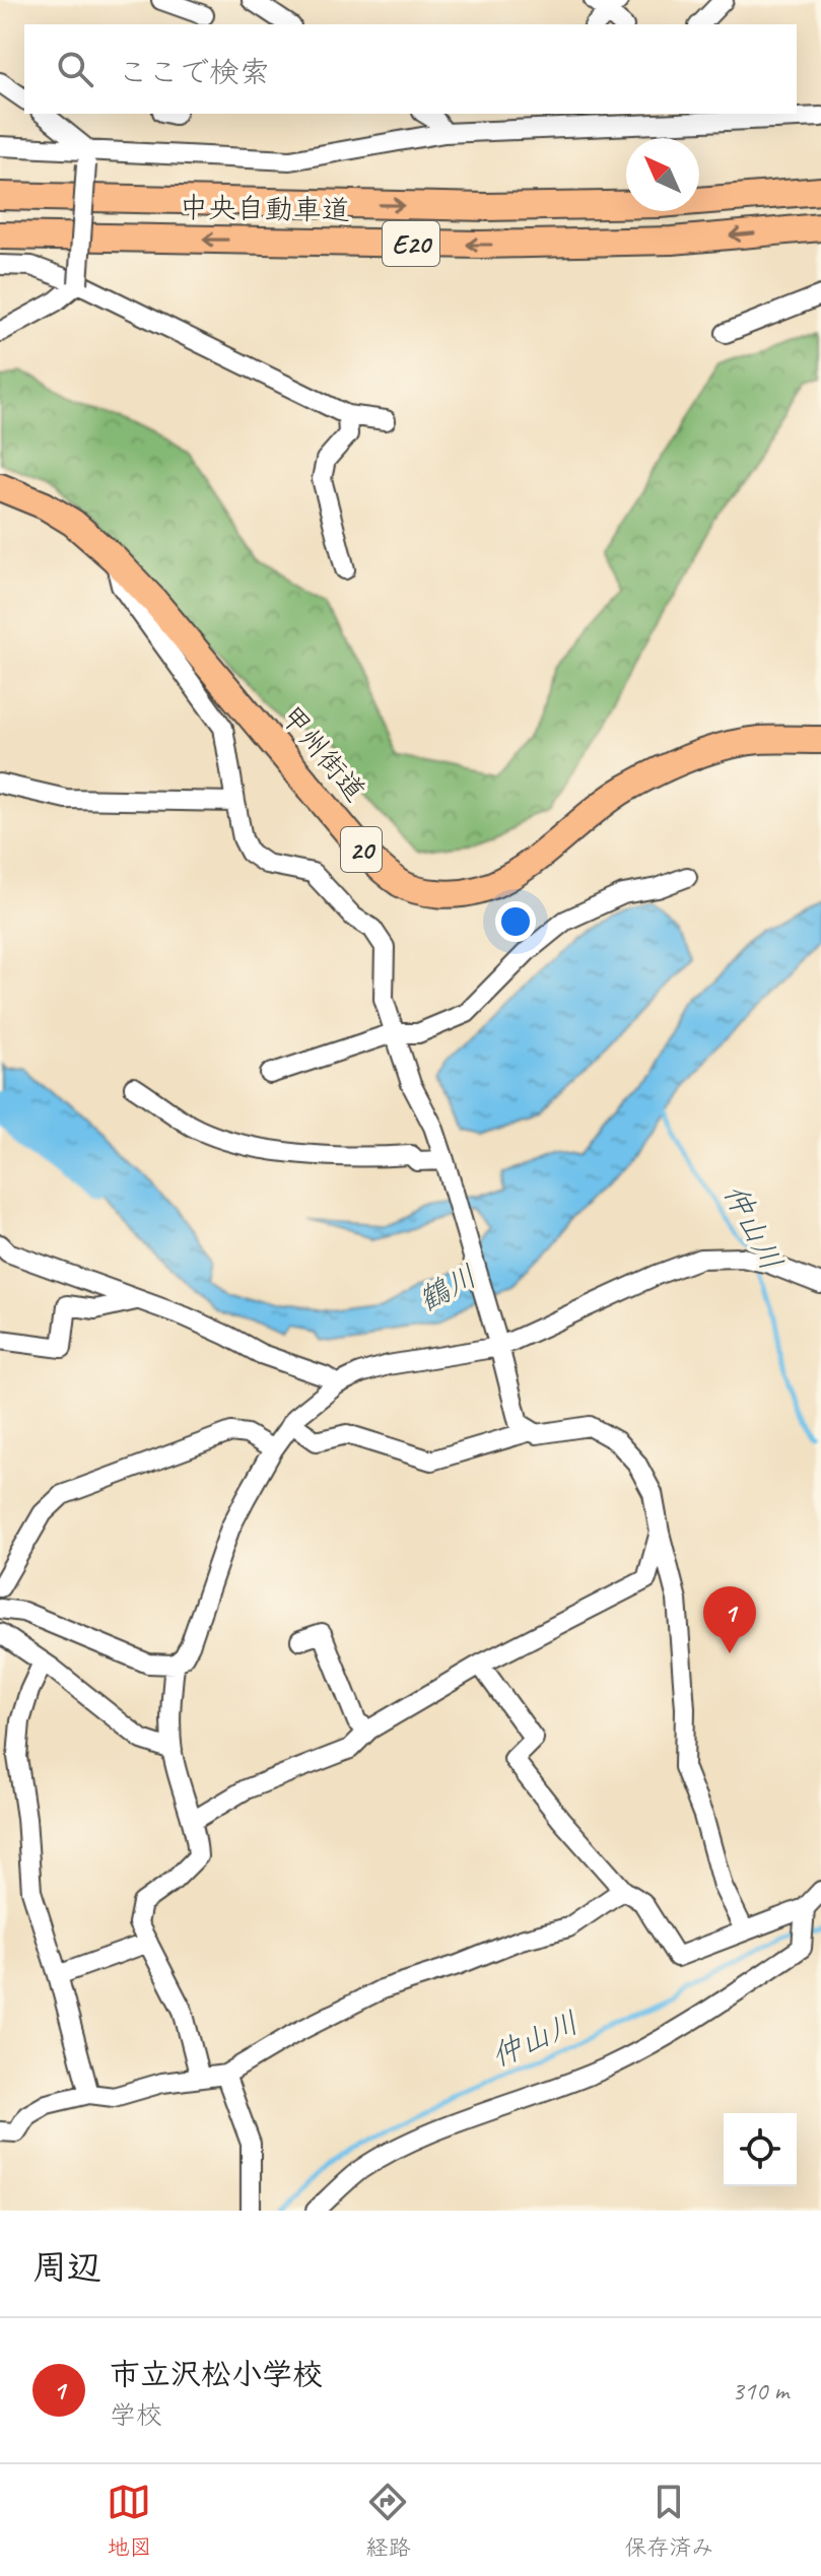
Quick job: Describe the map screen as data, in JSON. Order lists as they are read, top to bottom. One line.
{"streets":{"highway":["中央自動車道","E20","甲州街道","20"]},"water":["仲山川","鶴川"],"north":"top left","page":{"search":"ここで検索","pins":"1","heading":"周辺","list":[{"mark":"1","name":"市立沢松小学校","note":"学校","value":"310 m"}],"nav":["地図","経路","保存済み"]}}
